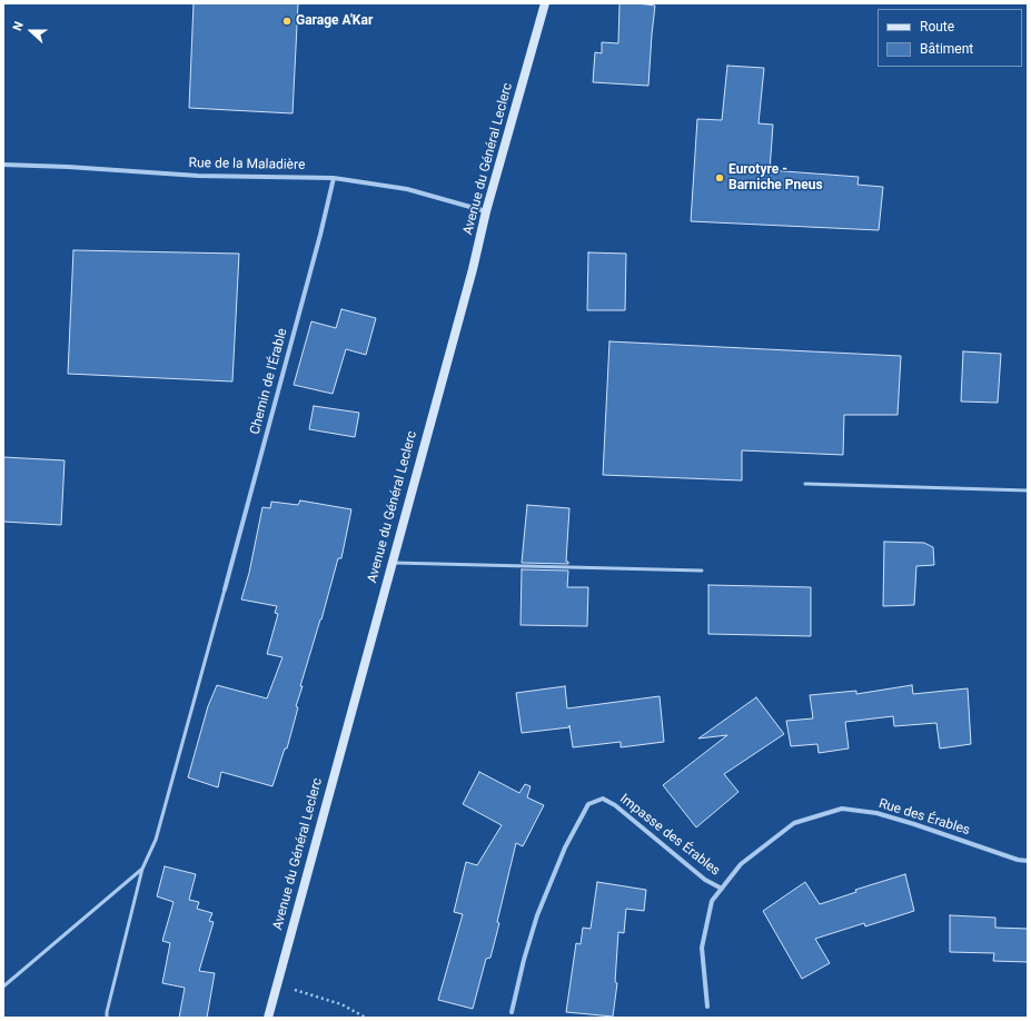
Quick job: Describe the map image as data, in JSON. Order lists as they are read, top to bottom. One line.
{"streets":{"main road":["Avenue du Général Leclerc"],"street":["Rue de la Maladière","Chemin de l'Érable","Rue des Érables","Impasse des Érables"]},"crossings":[["Avenue du Général Leclerc","Rue de la Maladière"],["Rue de la Maladière","Chemin de l'Érable"],["Rue des Érables","Impasse des Érables"]],"places":["Garage A'Kar","Eurotyre - Barniche Pneus"],"legend":["Route","Bâtiment"],"north":"left"}
